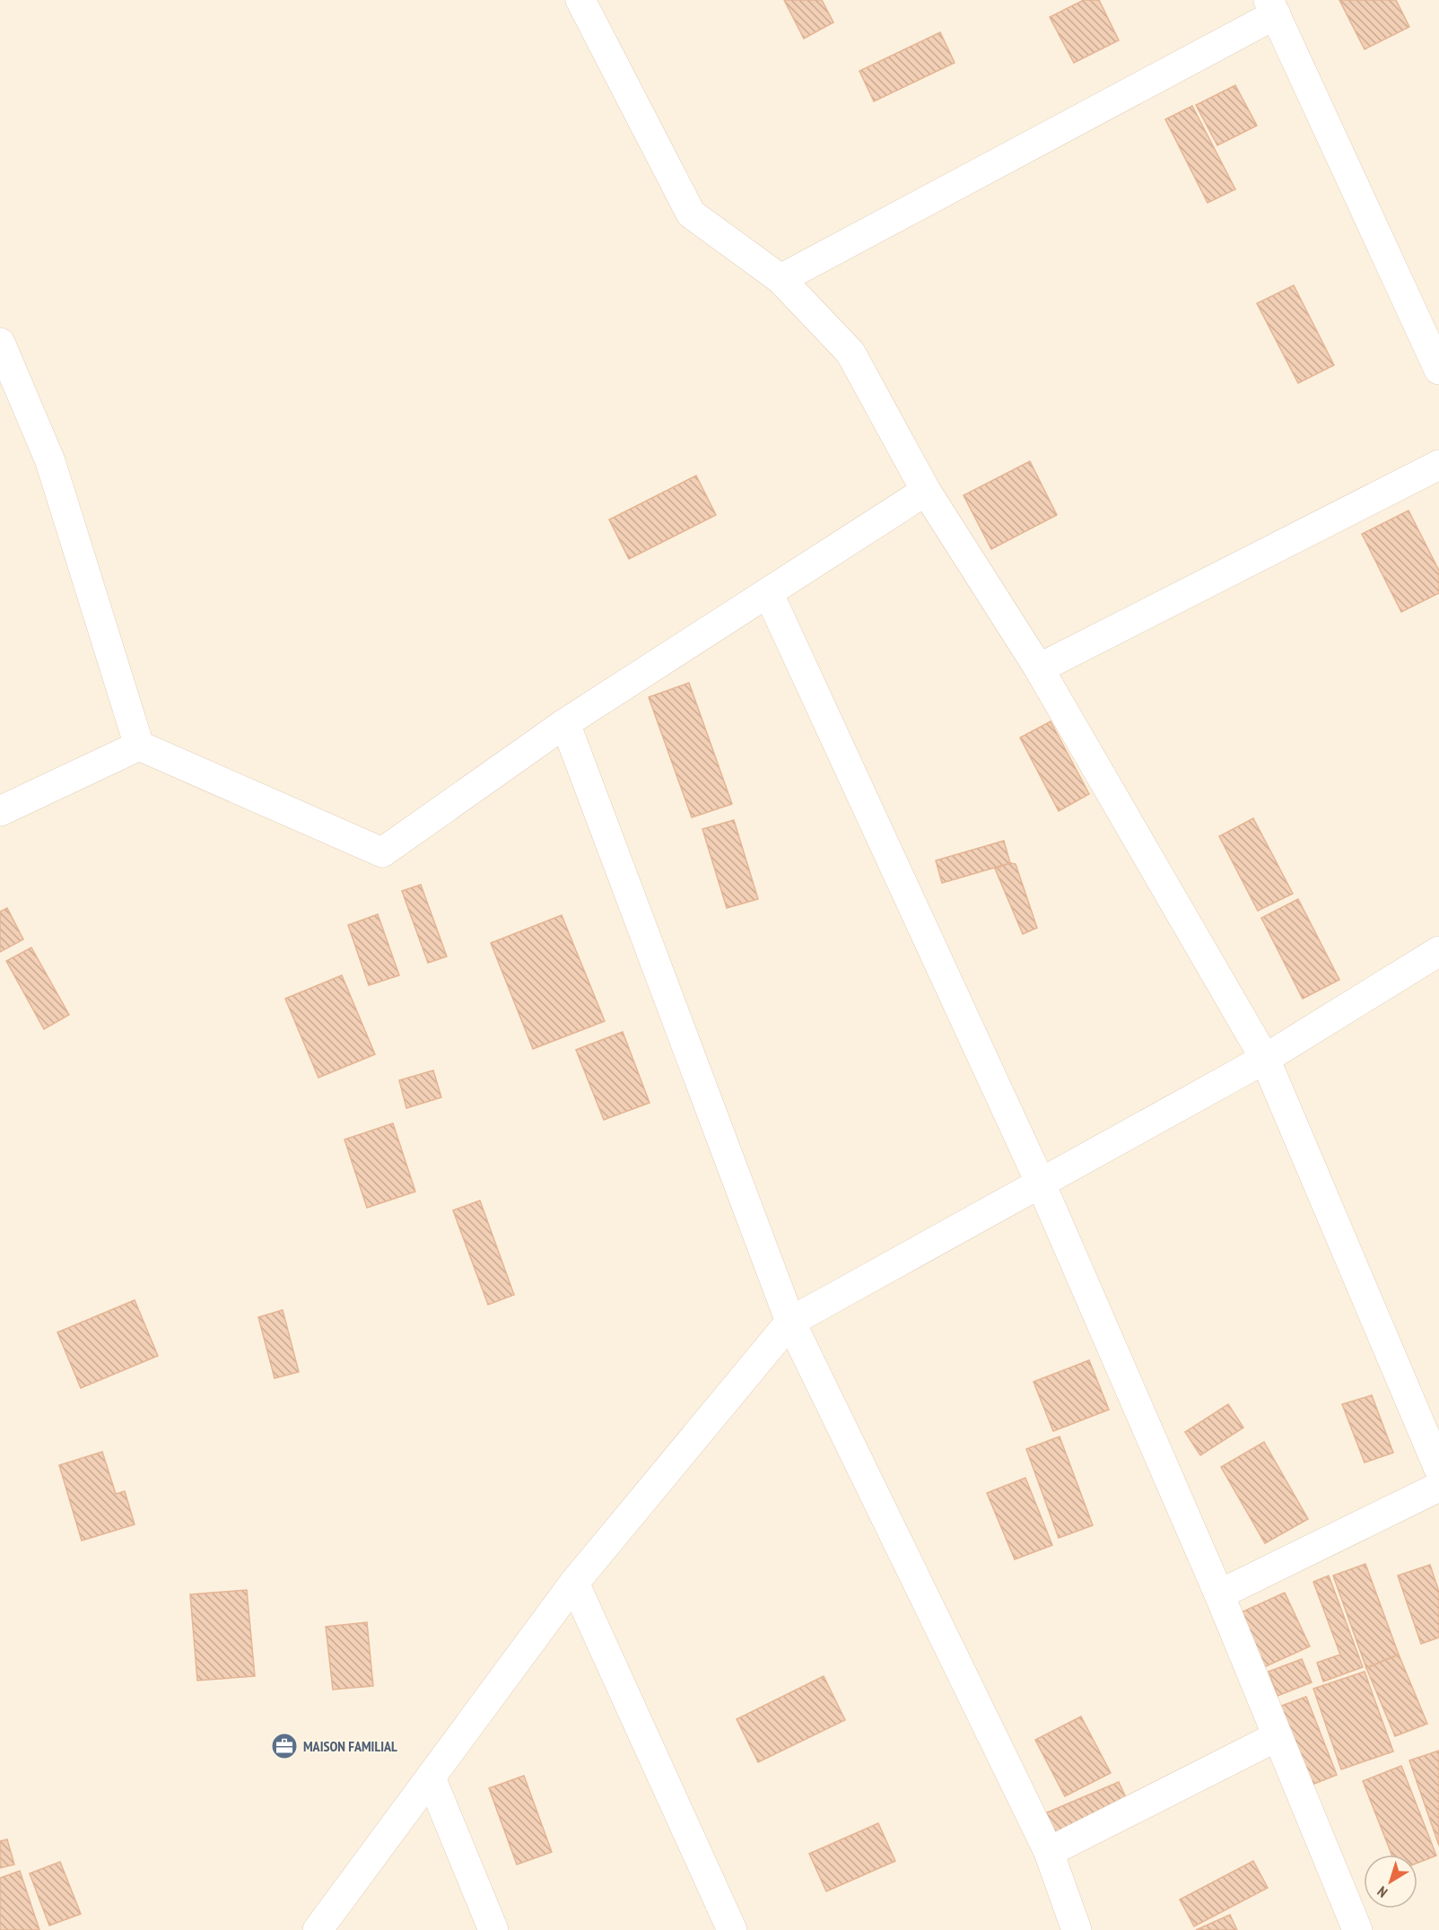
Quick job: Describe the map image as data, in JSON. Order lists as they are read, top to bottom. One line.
{"places":{"office":["MAISON FAMILIAL"]},"north":"bottom left"}
